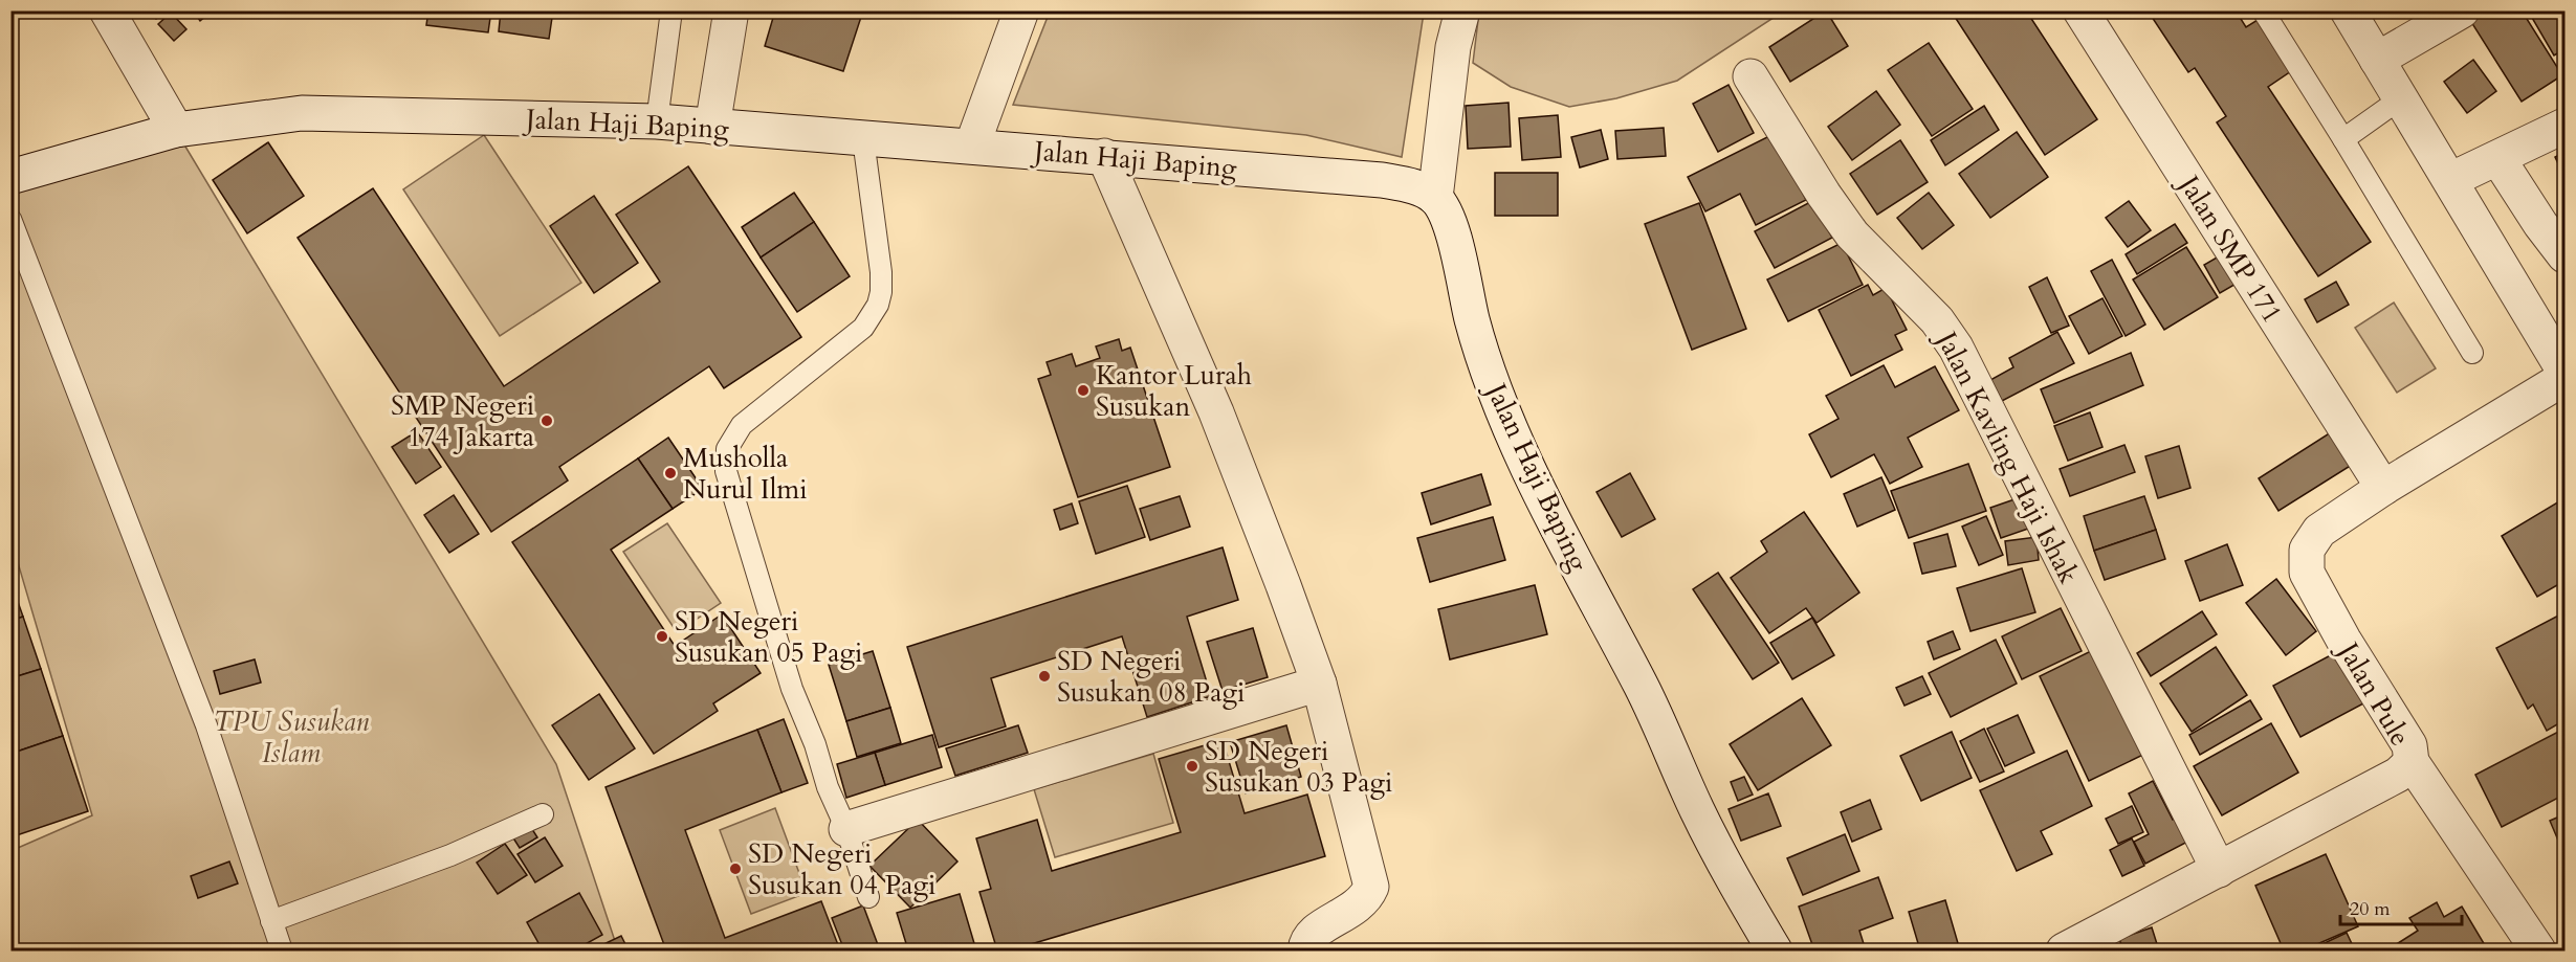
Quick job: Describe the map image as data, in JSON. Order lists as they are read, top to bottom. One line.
{"streets":{"street":["Jalan Haji Baping","Jalan SMP 171","Jalan Kavling Haji Ishak","Jalan Pule"]},"crossings":[["Jalan SMP 171","Jalan Pule"],["Jalan Kavling Haji Ishak","Jalan Pule"]],"parks":["TPU Susukan Islam"],"places":["Kantor Lurah Susukan","SMP Negeri 174 Jakarta","Musholla Nurul Ilmi","SD Negeri Susukan 05 Pagi","SD Negeri Susukan 08 Pagi","SD Negeri Susukan 03 Pagi","SD Negeri Susukan 04 Pagi"],"scale_bar":"20 m"}
